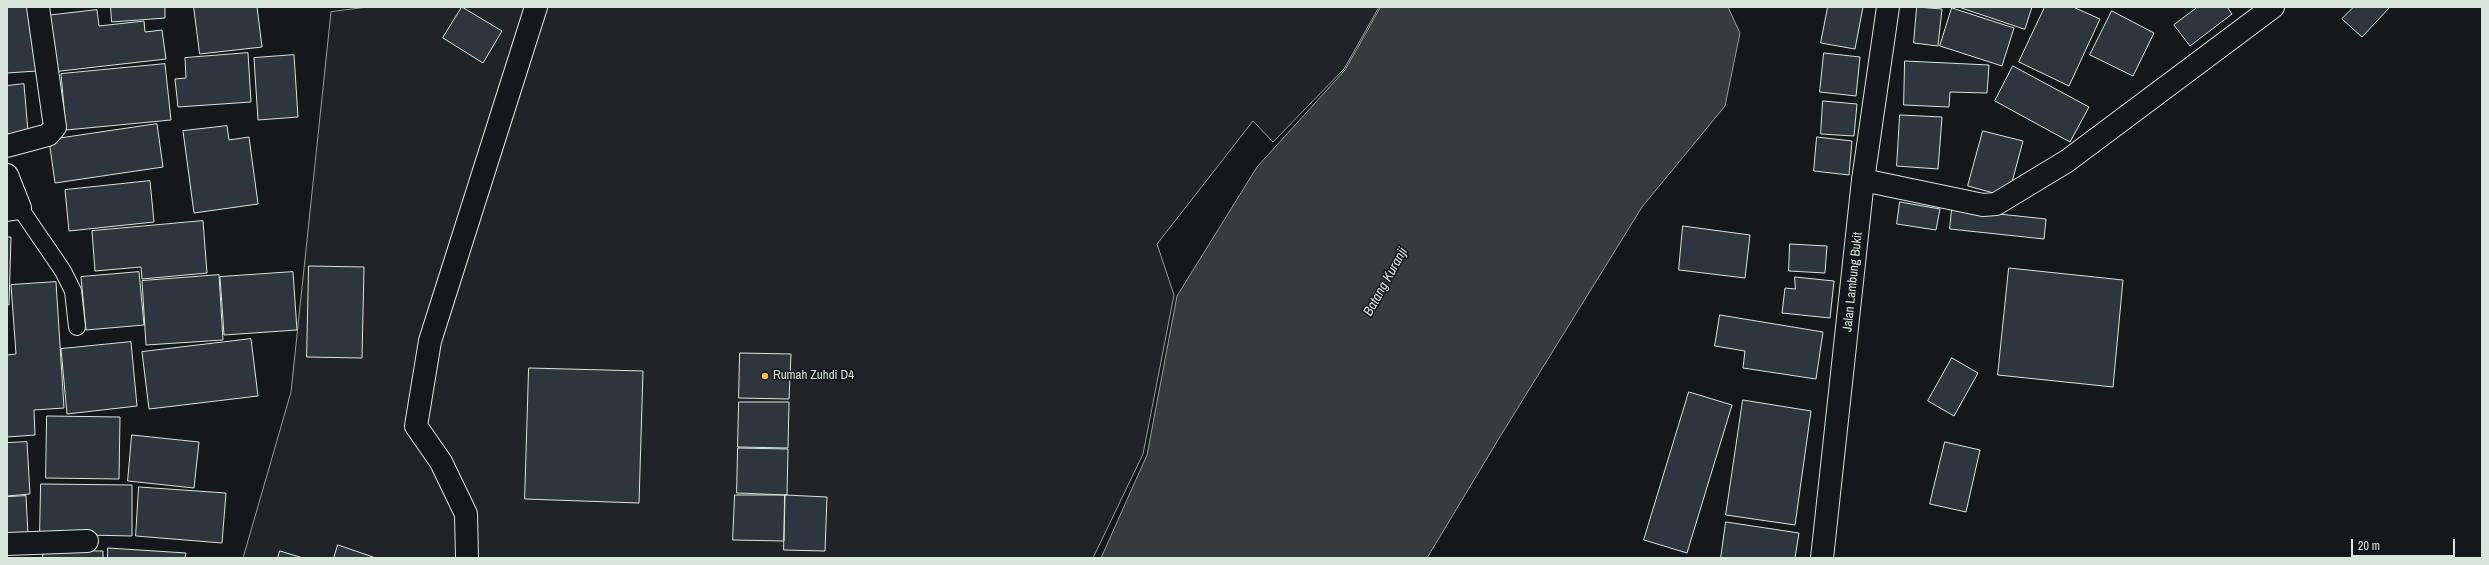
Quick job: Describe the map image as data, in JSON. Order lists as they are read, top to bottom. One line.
{"streets":{"street":["Jalan Lambung Bukit"]},"water":["Batang Kuranji"],"places":["Rumah Zuhdi D4"],"scale_bar":"20 m"}
